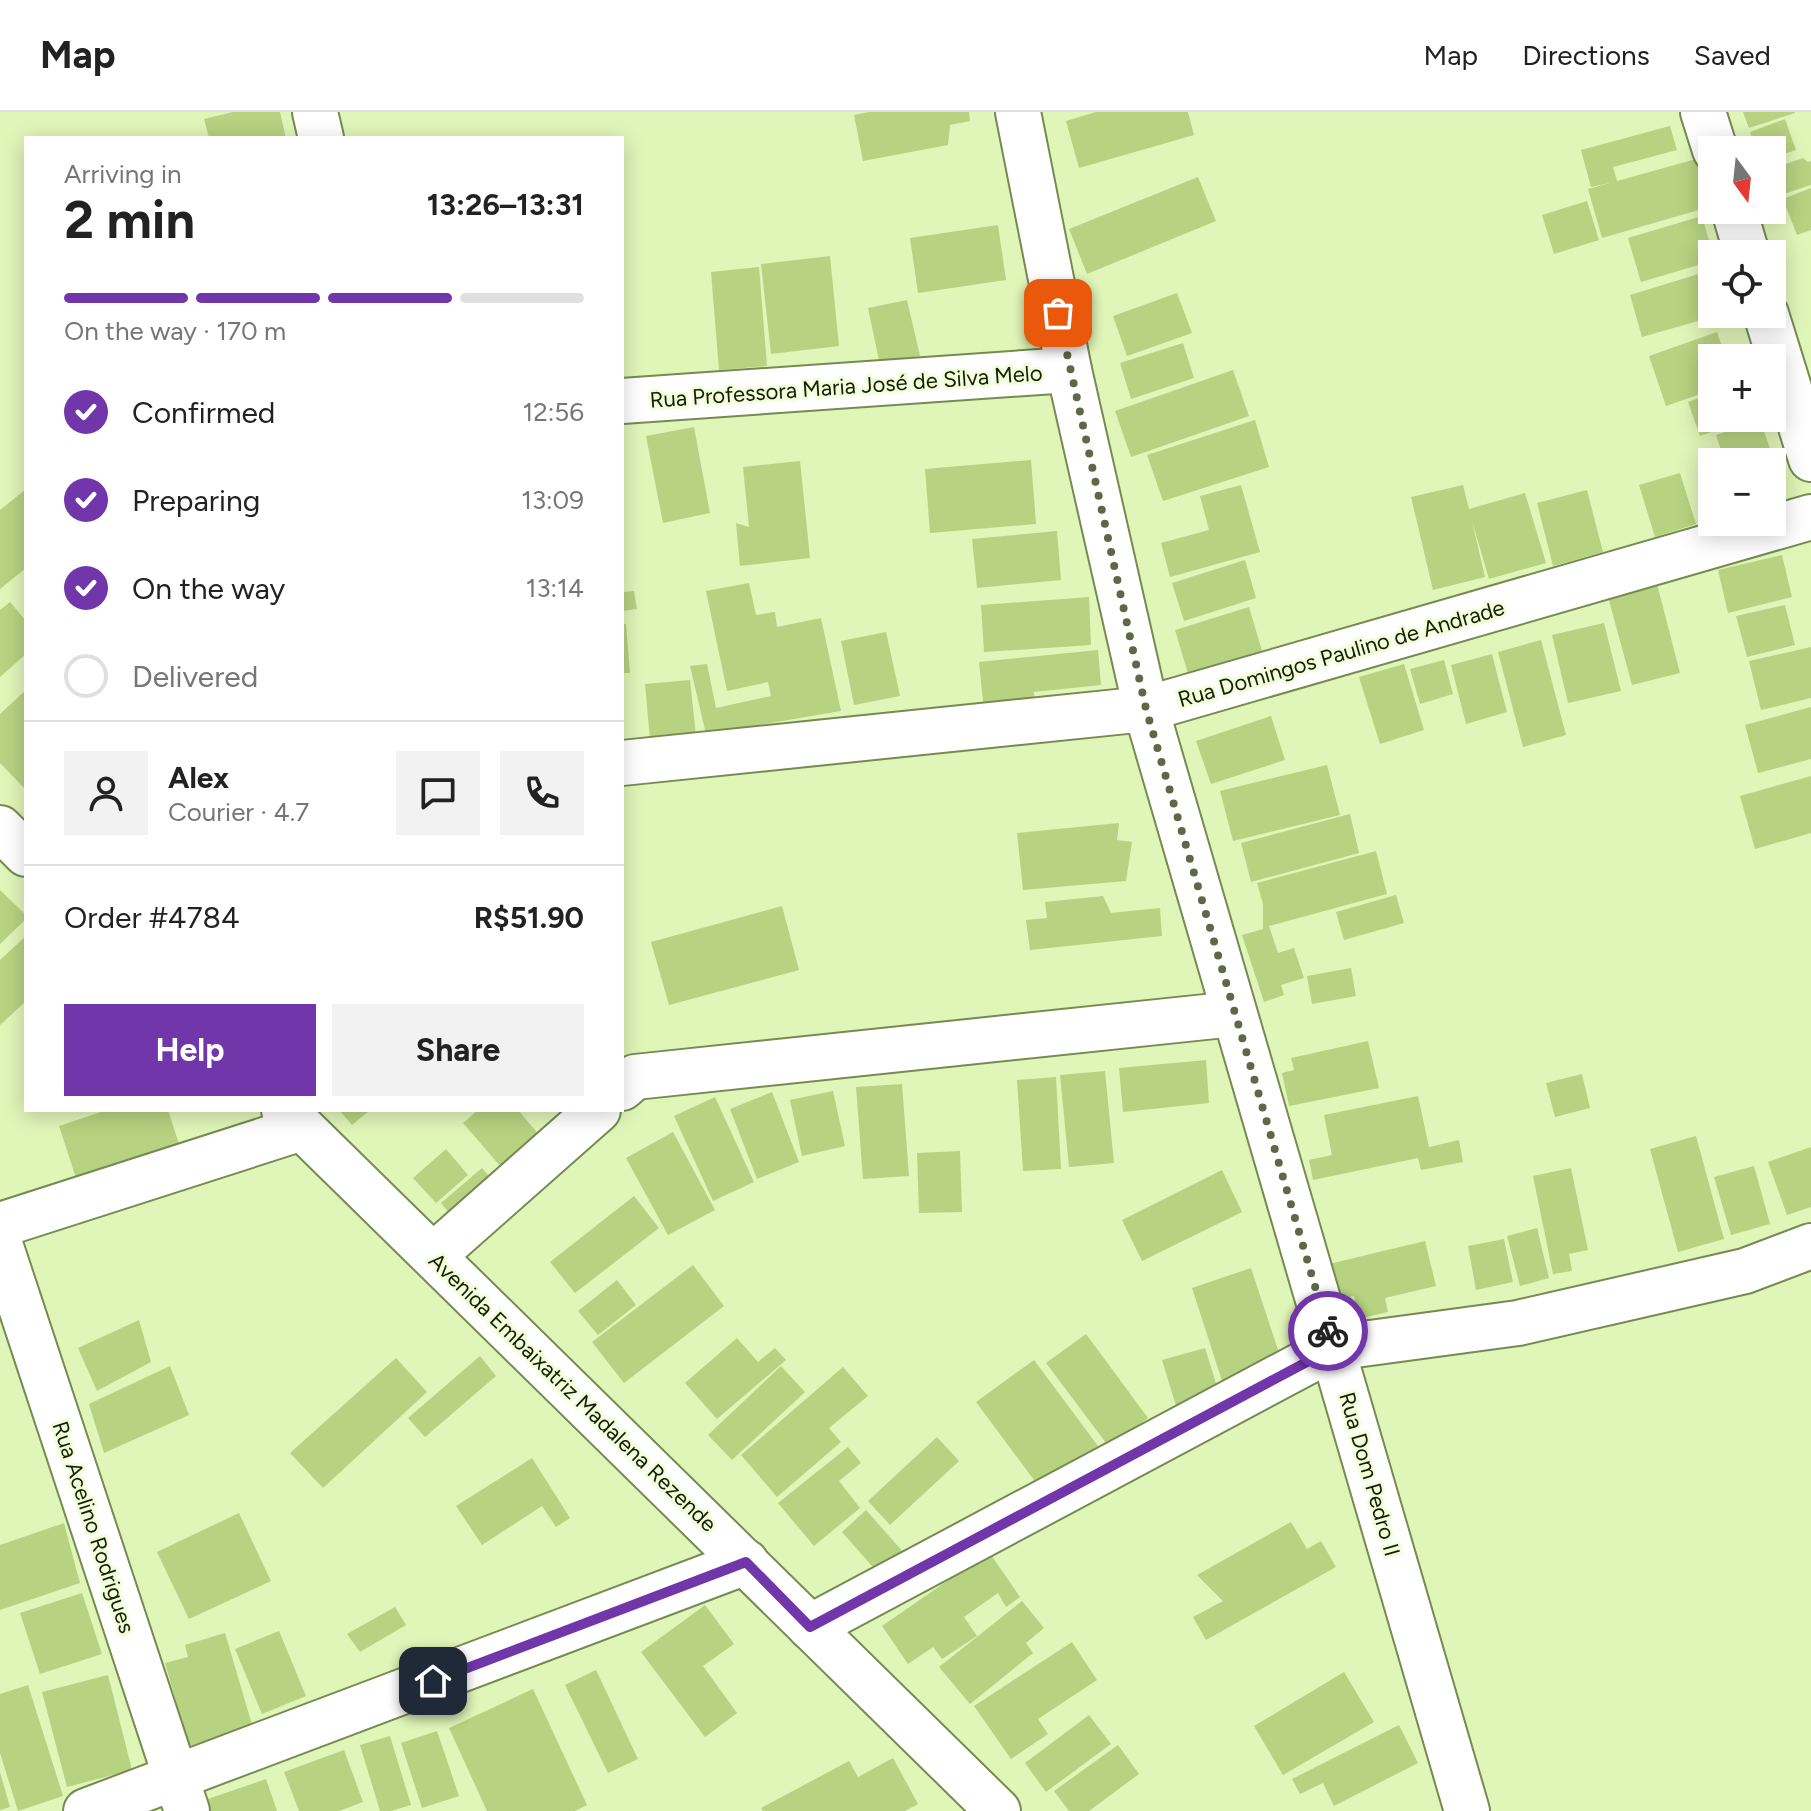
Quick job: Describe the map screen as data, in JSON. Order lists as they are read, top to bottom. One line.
{"streets":{"street":["Rua Professora Maria José de Silva Melo","Rua Domingos Paulino de Andrade","Avenida Embaixatriz Madalena Rezende","Rua Dom Pedro II","Rua Acelino Rodrigues"]},"crossings":[["Rua Professora Maria José de Silva Melo","Rua Dom Pedro II"],["Rua Domingos Paulino de Andrade","Rua Dom Pedro II"]],"north":"bottom","page":{"header":"Map","nav":["Map","Directions","Saved"],"map_buttons":["+","−"],"heading":["2 min","Arriving in","13:26–13:31"],"panel":["Alex","Courier · 4.7","Order #4784","R$51.90"],"bar":"On the way · 170 m","list":[["Confirmed","12:56"],["Preparing","13:09"],["On the way","13:14"],"Delivered"],"buttons":["Help","Share"]}}
